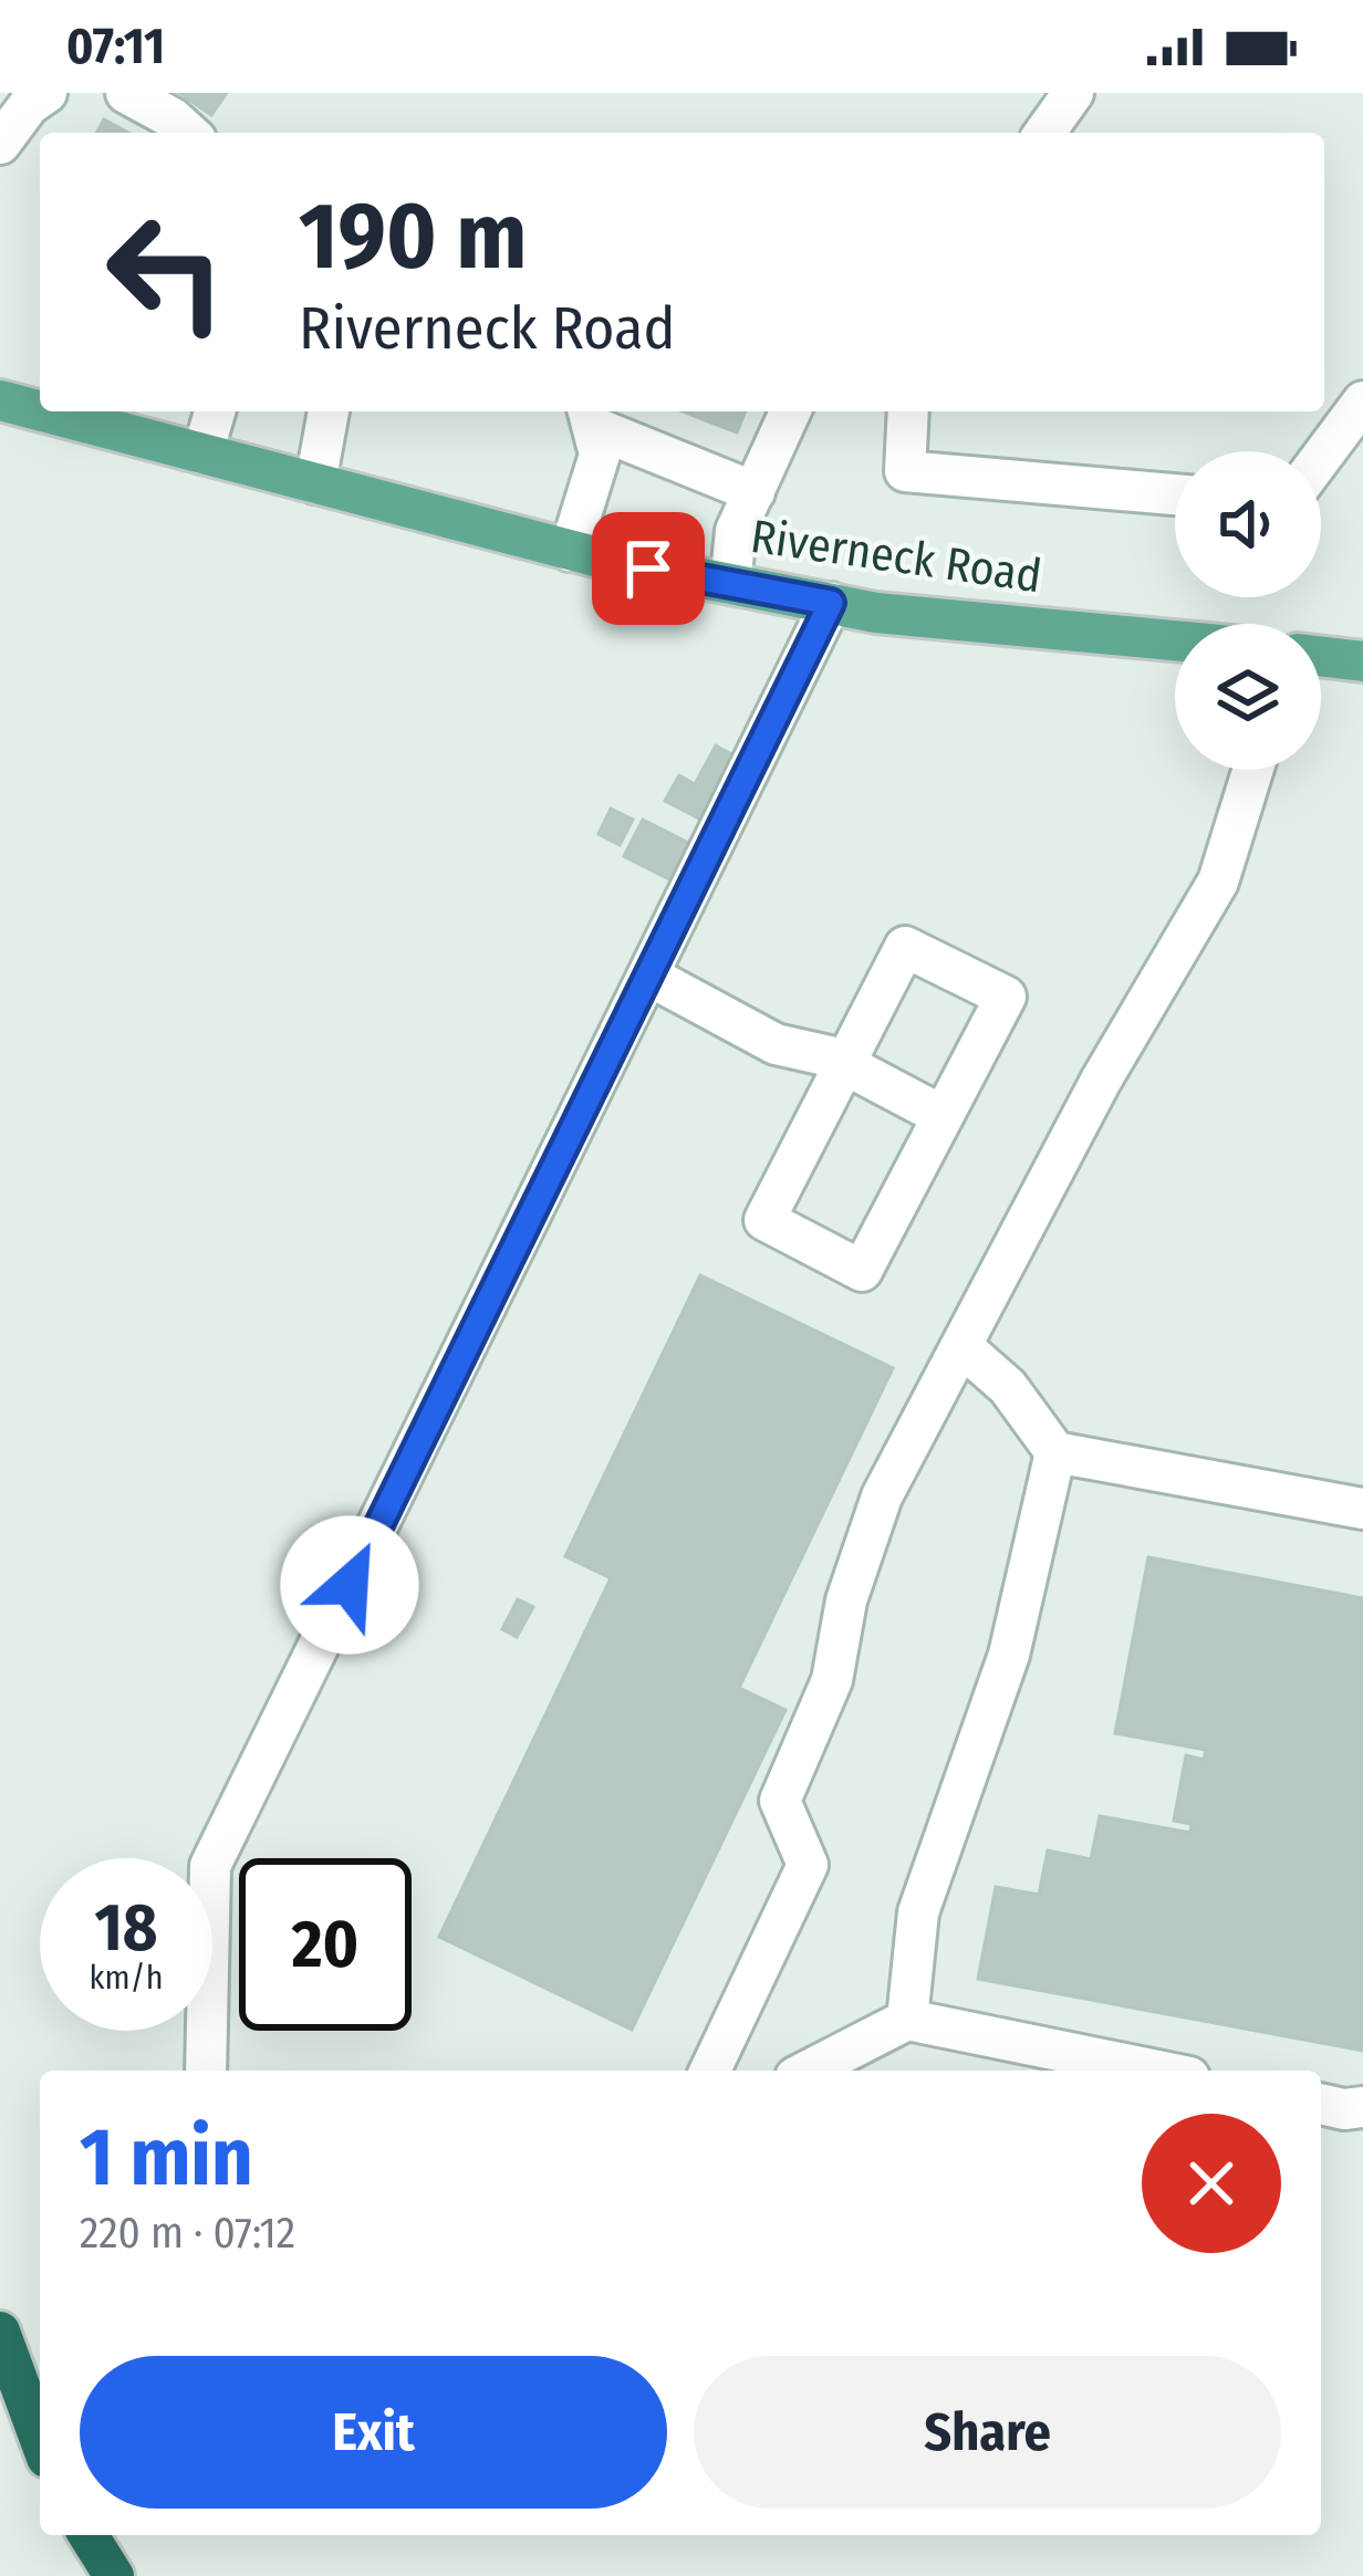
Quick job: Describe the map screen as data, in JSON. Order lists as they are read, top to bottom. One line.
{"streets":{"main road":["Riverneck Road"]},"page":{"status":"07:11","turn":["190 m","Riverneck Road"],"speed":"18 km/h","limit":"20","heading":["1 min","220 m · 07:12"],"buttons":["Exit","Share"]}}
